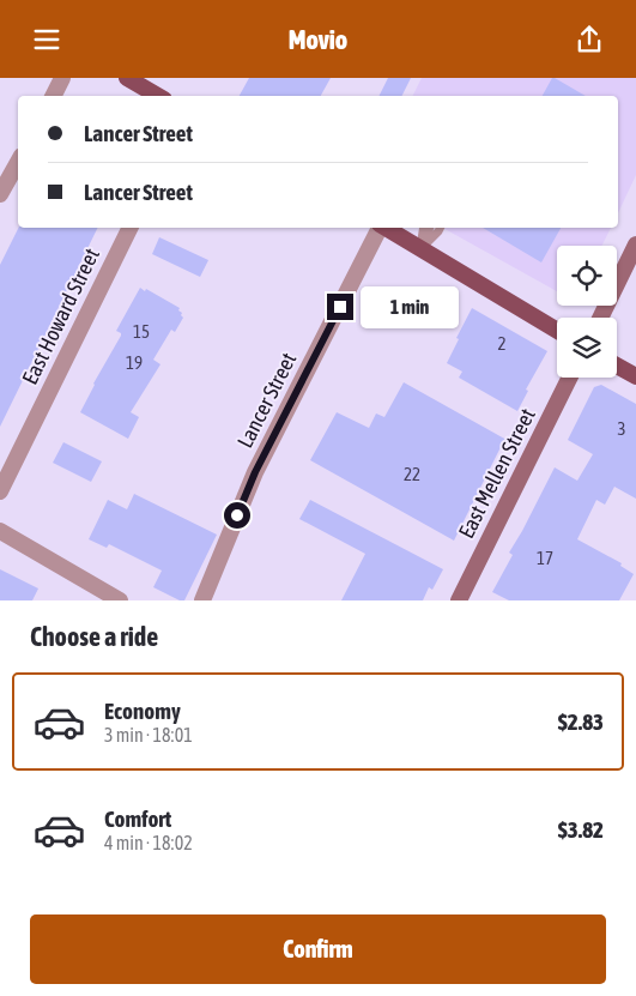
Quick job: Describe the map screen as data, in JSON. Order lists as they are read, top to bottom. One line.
{"streets":{"main road":["East Mellen Street"],"street":["East Howard Street","Lancer Street"]},"house_numbers":["15","2","19","3","22","17"],"page":{"header":"Movio","banner":["Lancer Street","Lancer Street"],"bubble":"1 min","heading":"Choose a ride","list":[{"name":"Economy","note":"3 min · 18:01","value":"$2.83"},{"name":"Comfort","note":"4 min · 18:02","value":"$3.82"}],"buttons":"Confirm"}}
